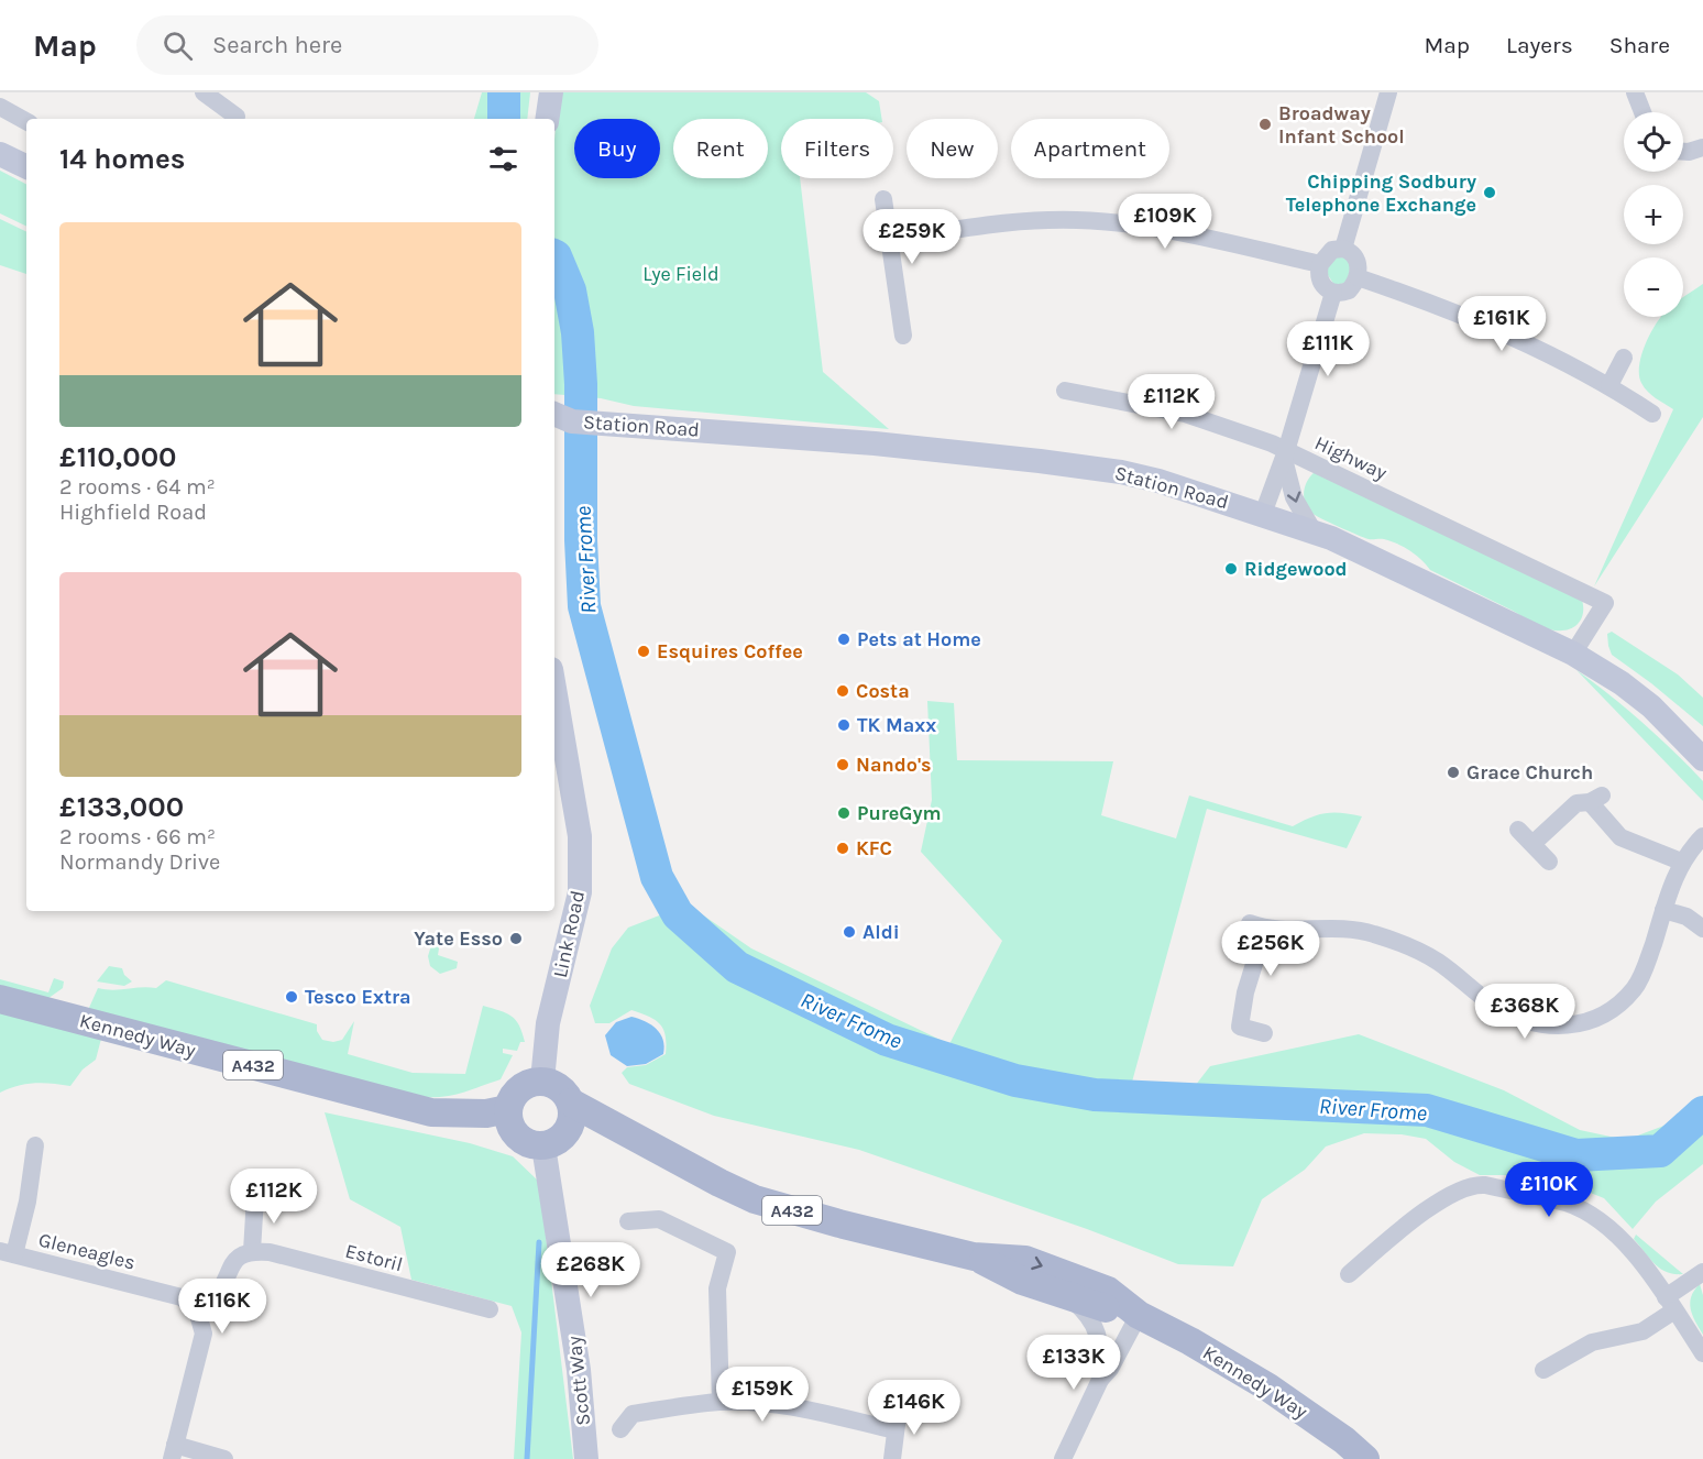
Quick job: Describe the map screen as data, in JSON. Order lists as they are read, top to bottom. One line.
{"streets":{"main road":["Station Road","Link Road","Kennedy Way","A432","Scott Way"],"street":["Highway","Gleneagles","Estoril"]},"crossings":[["Station Road","Highway"],["Link Road","Kennedy Way"],["Link Road","A432"],["Link Road","Scott Way"],["Kennedy Way","A432"],["Kennedy Way","Scott Way"],["A432","Scott Way"]],"water":["River Frome"],"parks":["Lye Field"],"places":["Broadway Infant School","Chipping Sodbury Telephone Exchange","Ridgewood","Pets at Home","Esquires Coffee","Costa","TK Maxx","Nando's","Grace Church","PureGym","KFC","Aldi","Yate Esso","Tesco Extra"],"page":{"header":"Map","search":"Search here","nav":["Map","Layers","Share"],"map_buttons":["+","−"],"chip":["Buy","Rent","Filters","New","Apartment"],"heading":"14 homes","price":["£109K","£259K","£161K","£111K","£112K","£256K","£368K","£110K","£112K","£268K","£116K","£133K","£159K","£146K"],"list":[{"name":"£110,000","note":"2 rooms · 64 m² · Highfield Road"},{"name":"£133,000","note":"2 rooms · 66 m² · Normandy Drive"}]}}
